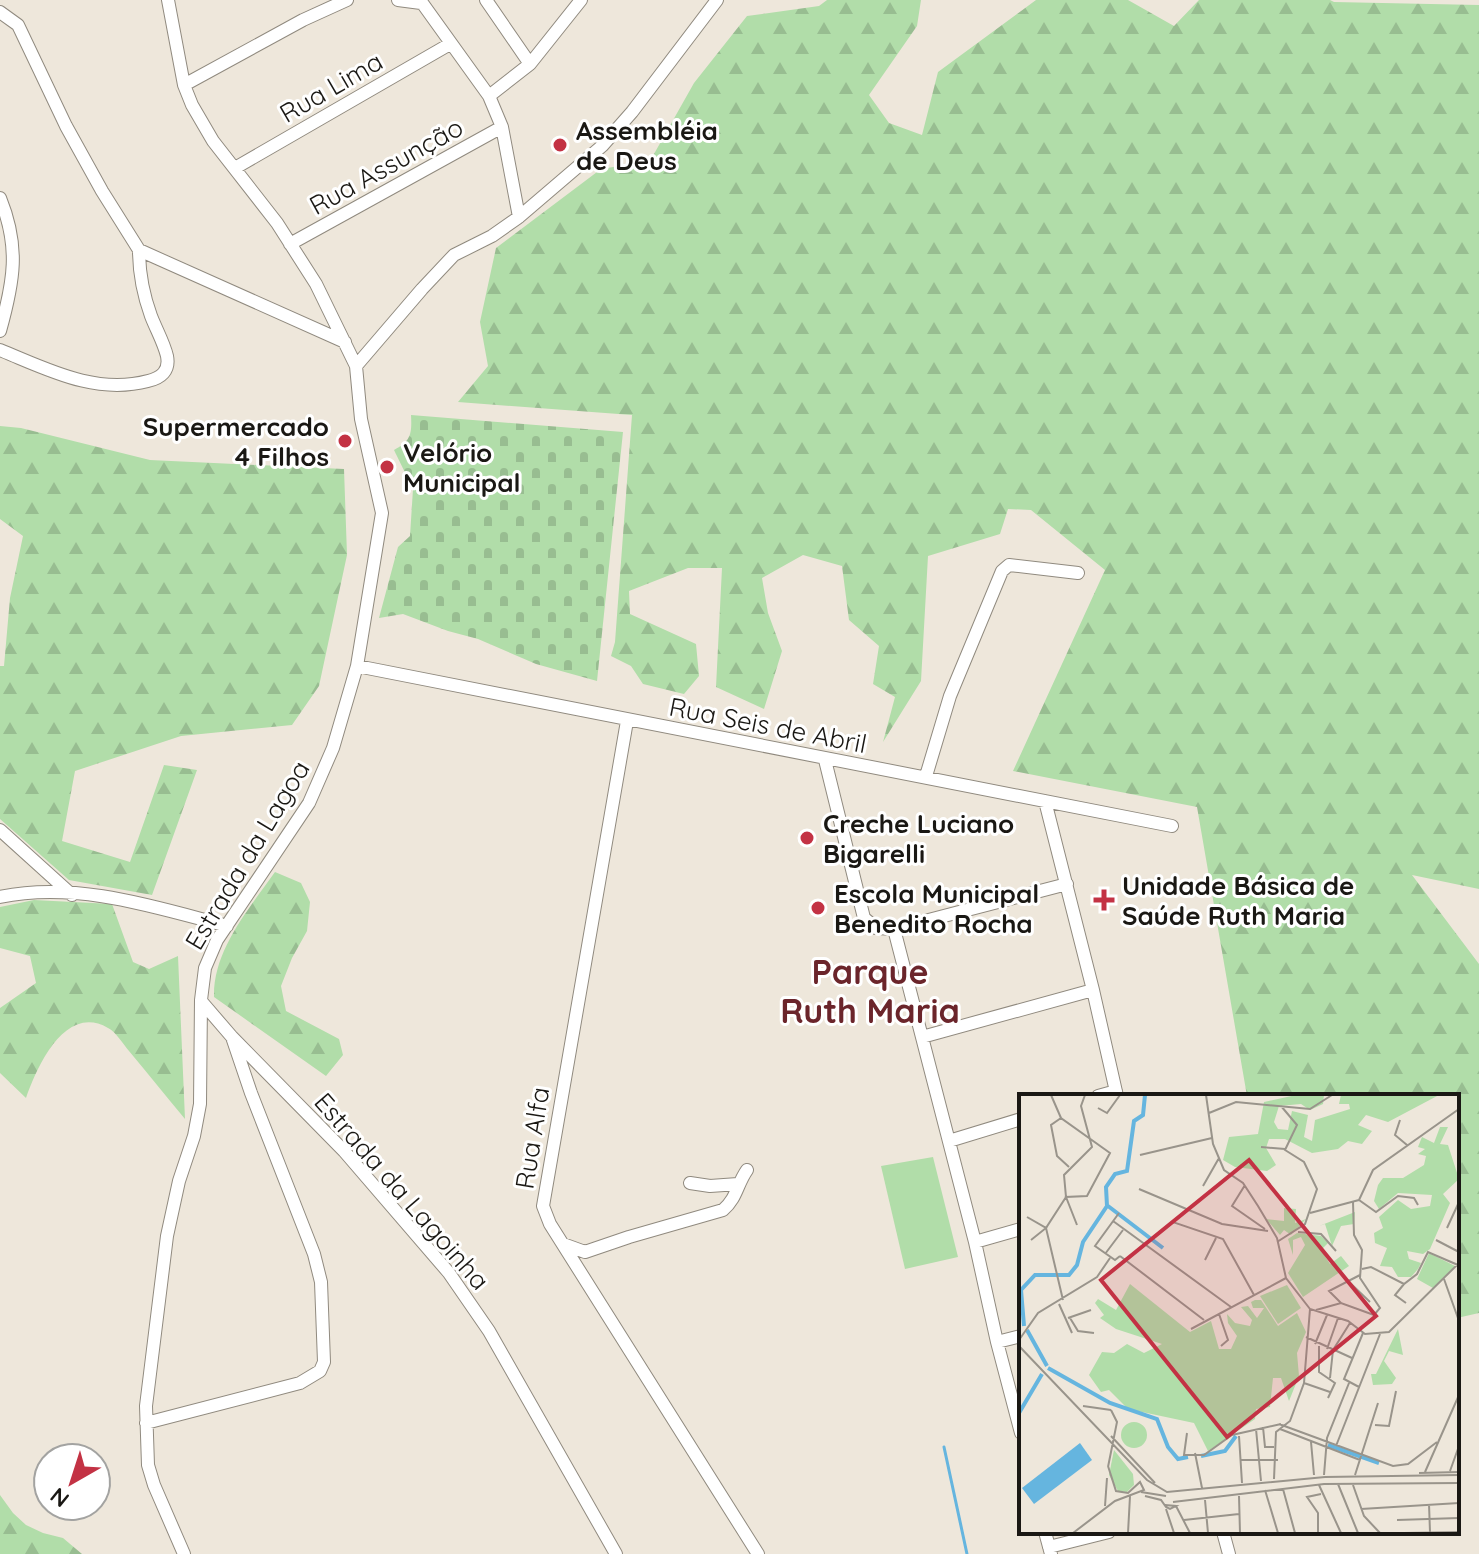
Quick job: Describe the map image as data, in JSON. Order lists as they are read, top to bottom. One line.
{"streets":{"street":["Rua Lima","Rua Assunção","Rua Seis de Abril","Estrada da Lagoa","Rua Alfa","Estrada da Lagoinha"]},"crossings":[["Rua Lima","Estrada da Lagoa"],["Rua Assunção","Estrada da Lagoa"],["Rua Seis de Abril","Estrada da Lagoa"],["Rua Seis de Abril","Rua Alfa"]],"districts":["Parque Ruth Maria"],"places":{"other":["Assembléia de Deus","Supermercado 4 Filhos","Velório Municipal","Creche Luciano Bigarelli","Escola Municipal Benedito Rocha"],"health":["Unidade Básica de Saúde Ruth Maria"]},"north":"bottom left"}
